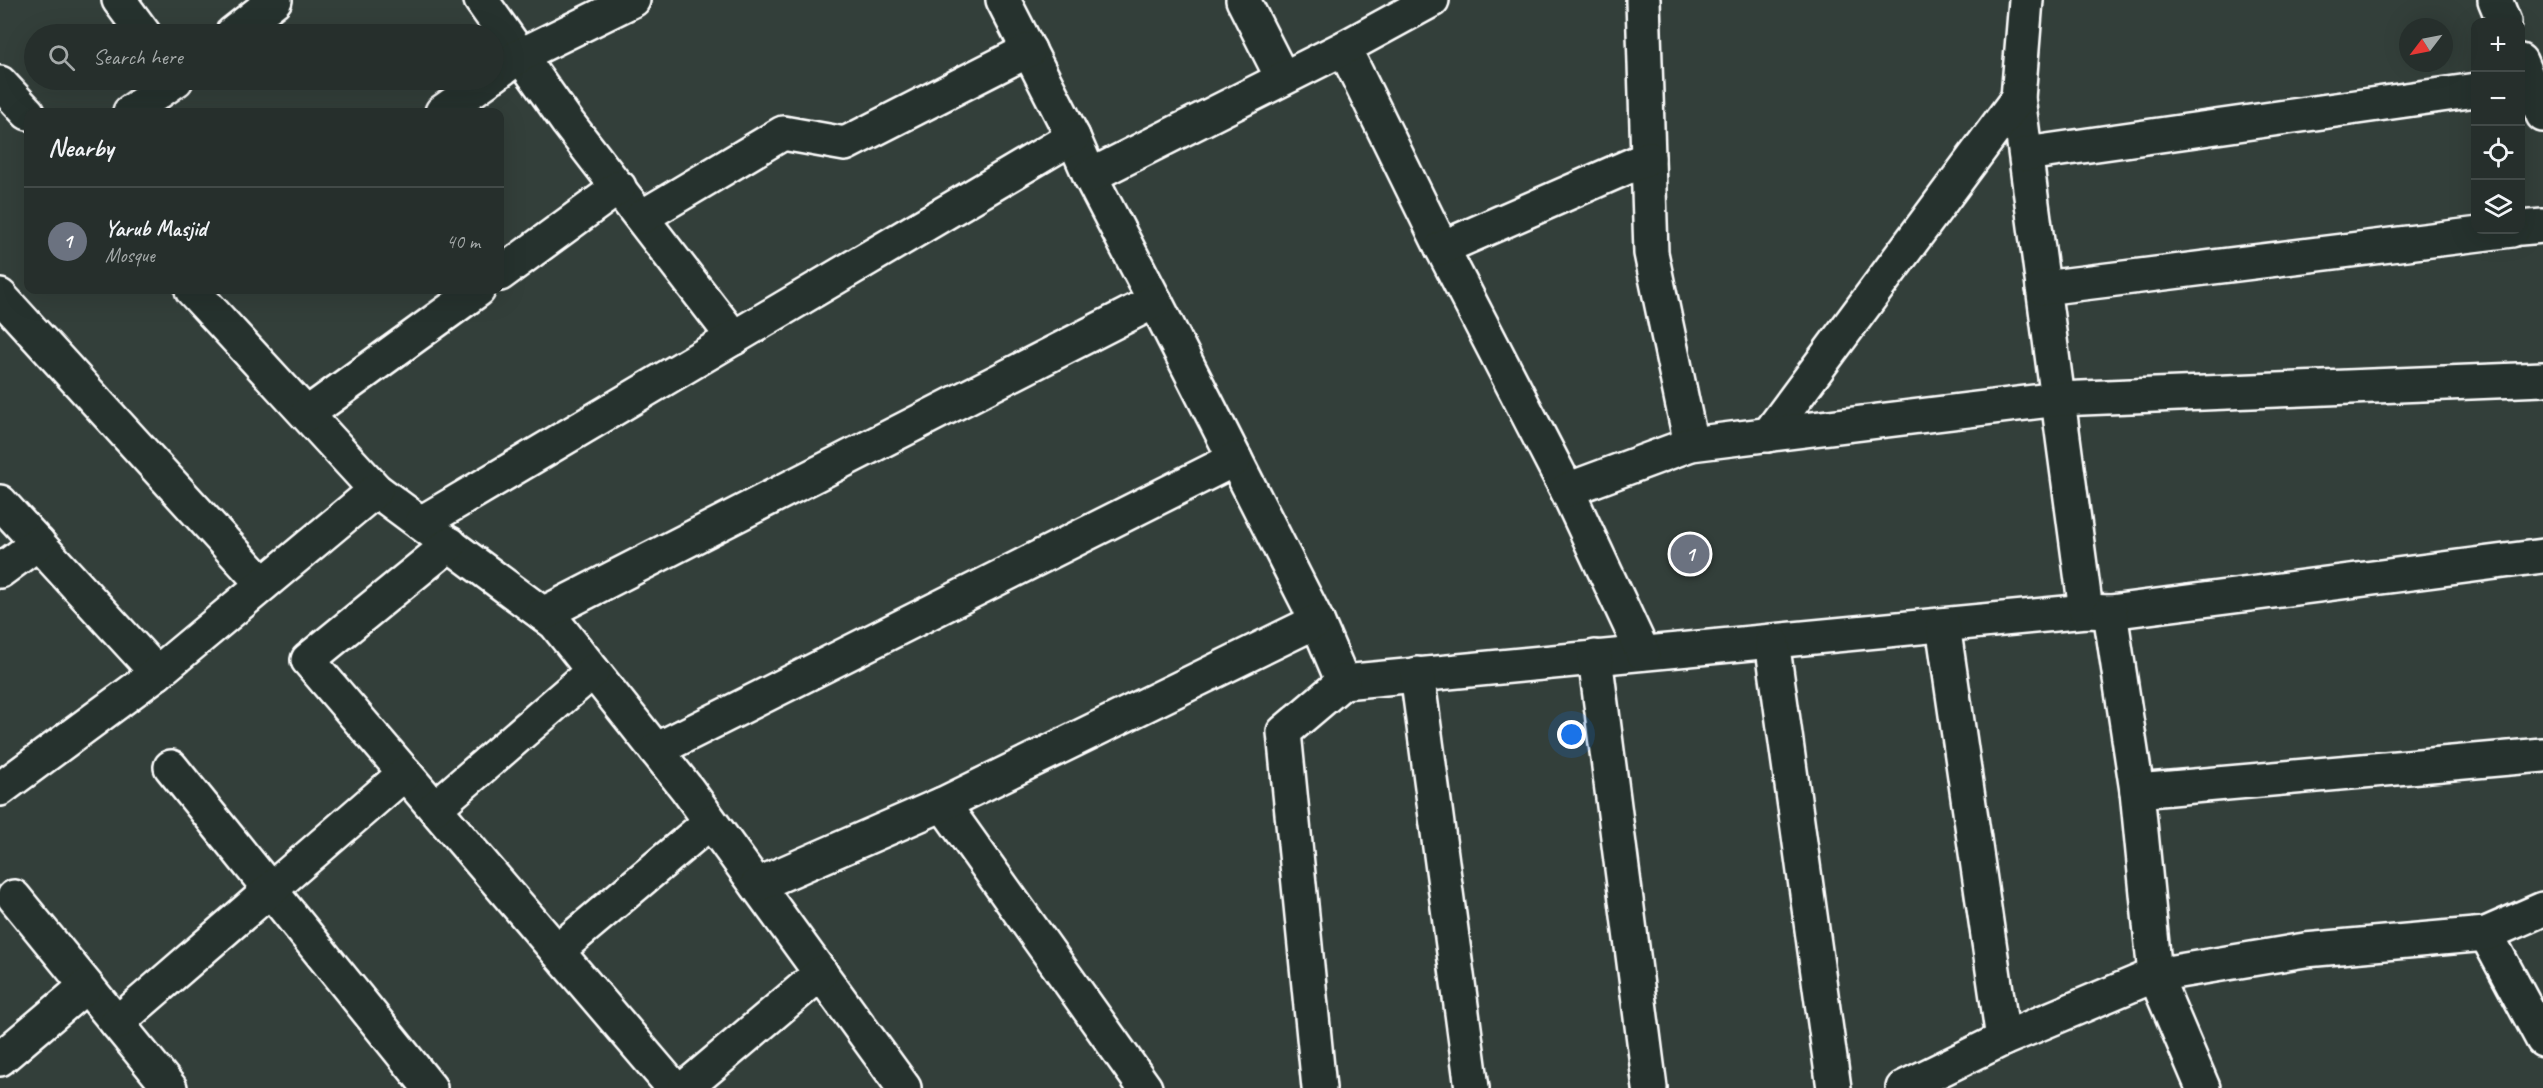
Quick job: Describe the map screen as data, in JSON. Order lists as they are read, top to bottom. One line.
{"north":"bottom left","page":{"map_buttons":["+","−"],"search":"Search here","heading":"Nearby","list":[{"mark":"1","name":"Yarub Masjid","note":"Mosque","value":"40 m"}],"pins":"1"}}
